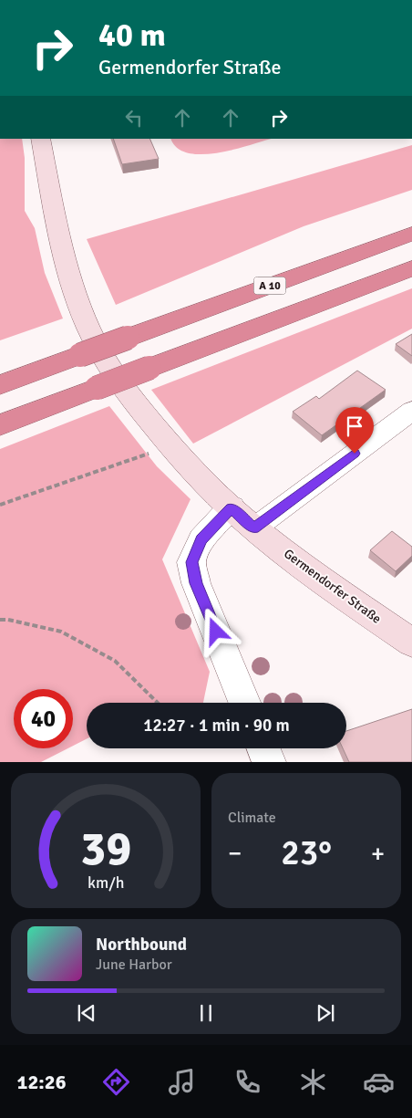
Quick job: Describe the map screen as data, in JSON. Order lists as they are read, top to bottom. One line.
{"streets":{"highway":["A 10"],"main road":["Germendorfer Straße"]},"page":{"turn":["40 m","Germendorfer Straße"],"limit":"40","trip":"12:27 · 1 min · 90 m","tile":"Climate","heat":["−","23°","+"],"song":["Northbound","June Harbor"],"tabs":"12:26","gauge":["39","km/h"]}}
